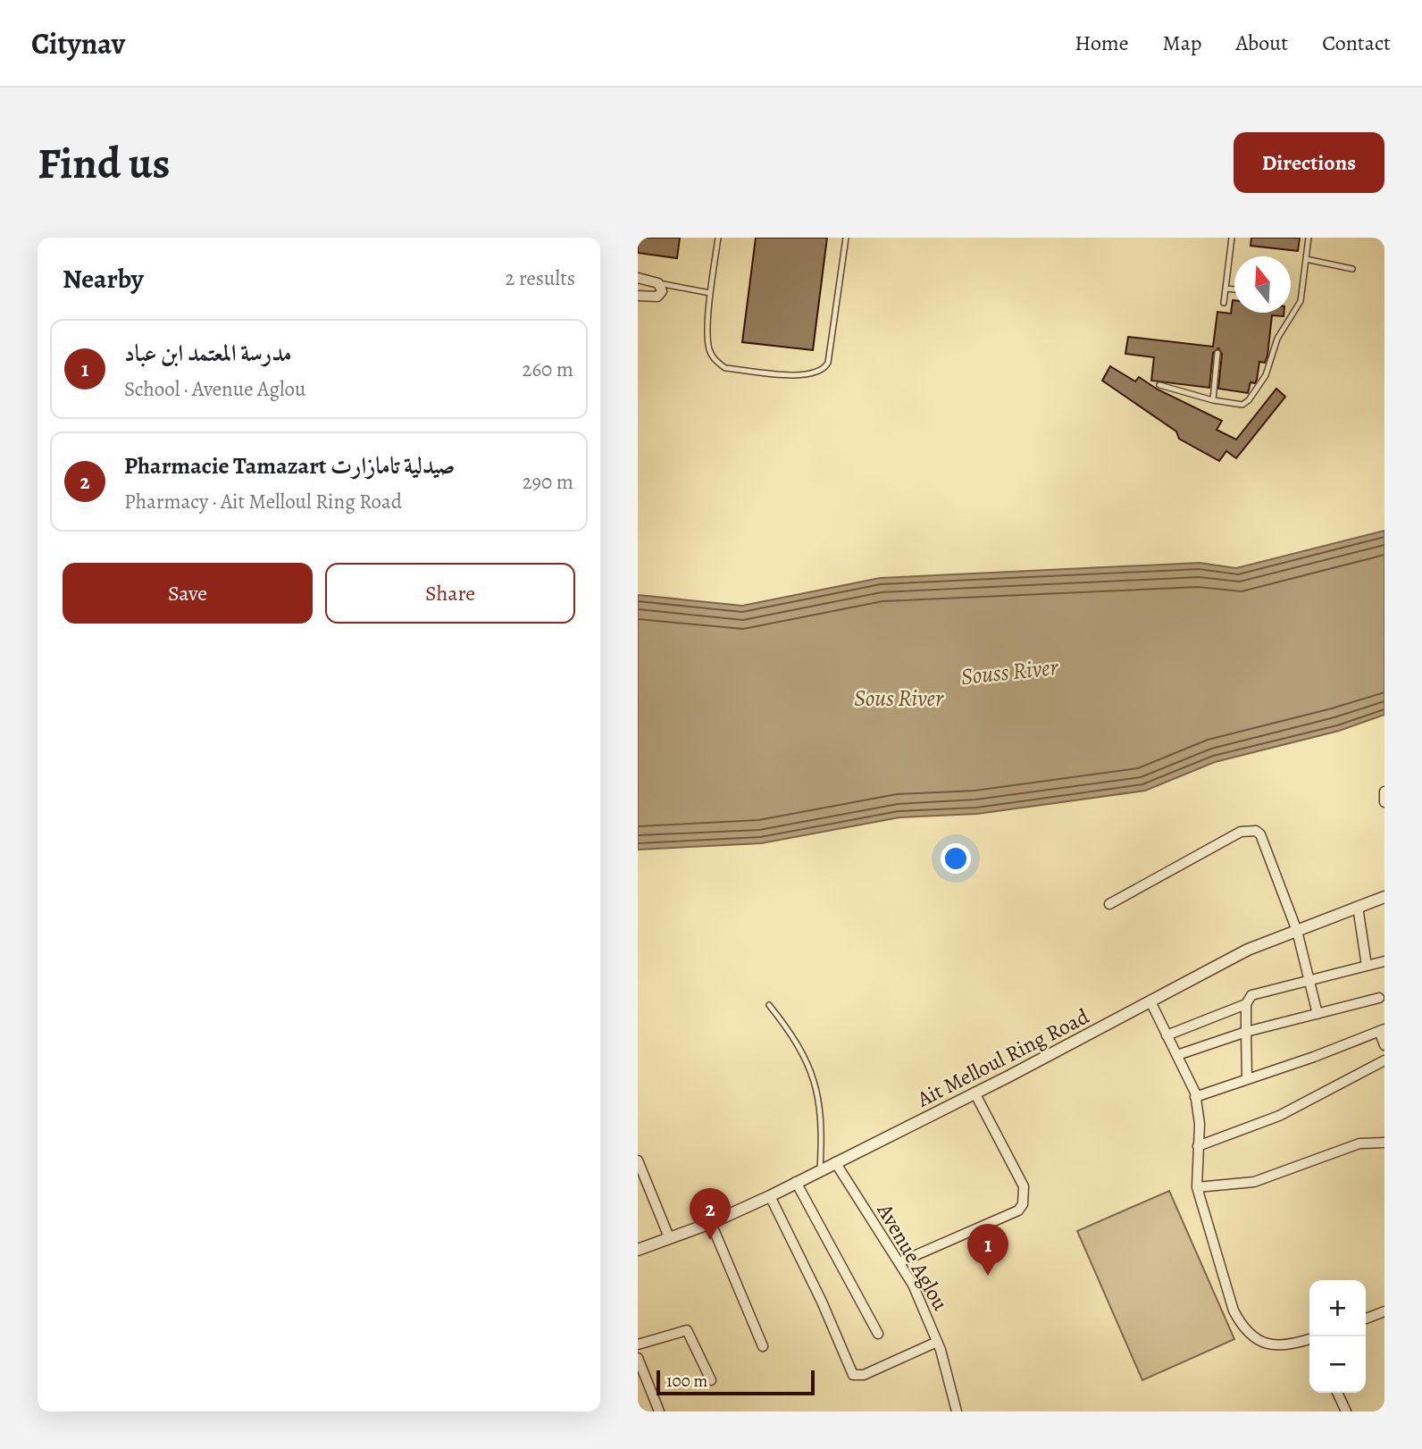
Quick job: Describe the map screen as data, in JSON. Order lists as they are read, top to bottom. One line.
{"streets":{"street":["Ait Melloul Ring Road","Avenue Aglou"]},"crossings":[["Ait Melloul Ring Road","Avenue Aglou"]],"water":["Souss River","Sous River"],"scale_bar":"100 m","north":"top","page":{"header":"Citynav","nav":["Home","Map","About","Contact"],"buttons":["Directions",["Save","Share"]],"title":"Find us","heading":["Nearby","2 results"],"list":[{"mark":"1","name":"مدرسة المعتمد ابن عباد","note":"School · Avenue Aglou","value":"260 m"},{"mark":"2","name":"Pharmacie Tamazart صيدلية تامازارت","note":"Pharmacy · Ait Melloul Ring Road","value":"290 m"}],"pins":["2","1"],"map_buttons":["+","−"],"scale":"100 m"}}
